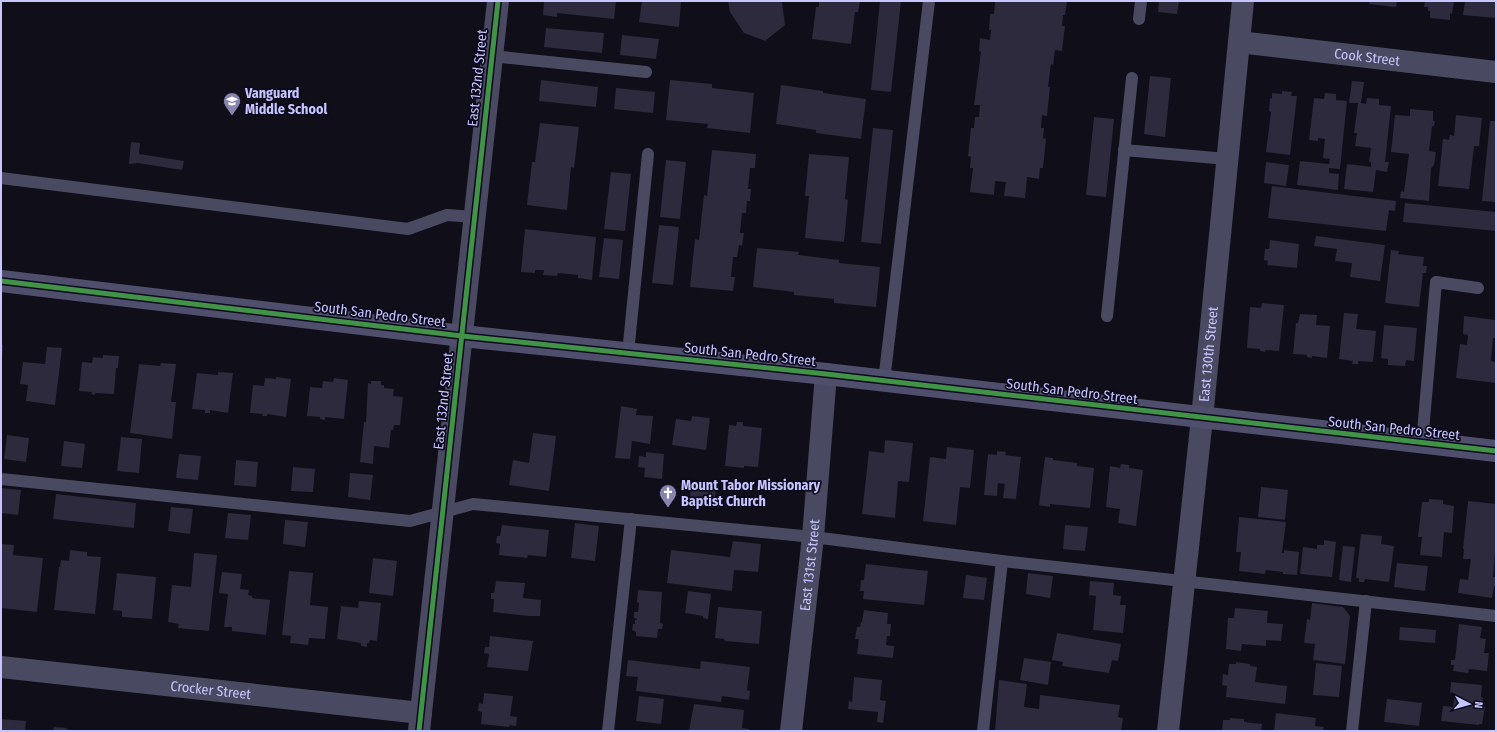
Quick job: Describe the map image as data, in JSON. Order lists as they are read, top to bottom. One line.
{"streets":{"street":["Cook Street","East 132nd Street","South San Pedro Street","East 130th Street","East 131st Street","Crocker Street"]},"crossings":[["Cook Street","East 130th Street"],["East 132nd Street","South San Pedro Street"],["East 132nd Street","Crocker Street"],["South San Pedro Street","East 130th Street"],["South San Pedro Street","East 131st Street"]],"places":{"school or university":["Vanguard Middle School"],"church":["Mount Tabor Missionary Baptist Church"]},"north":"right"}
